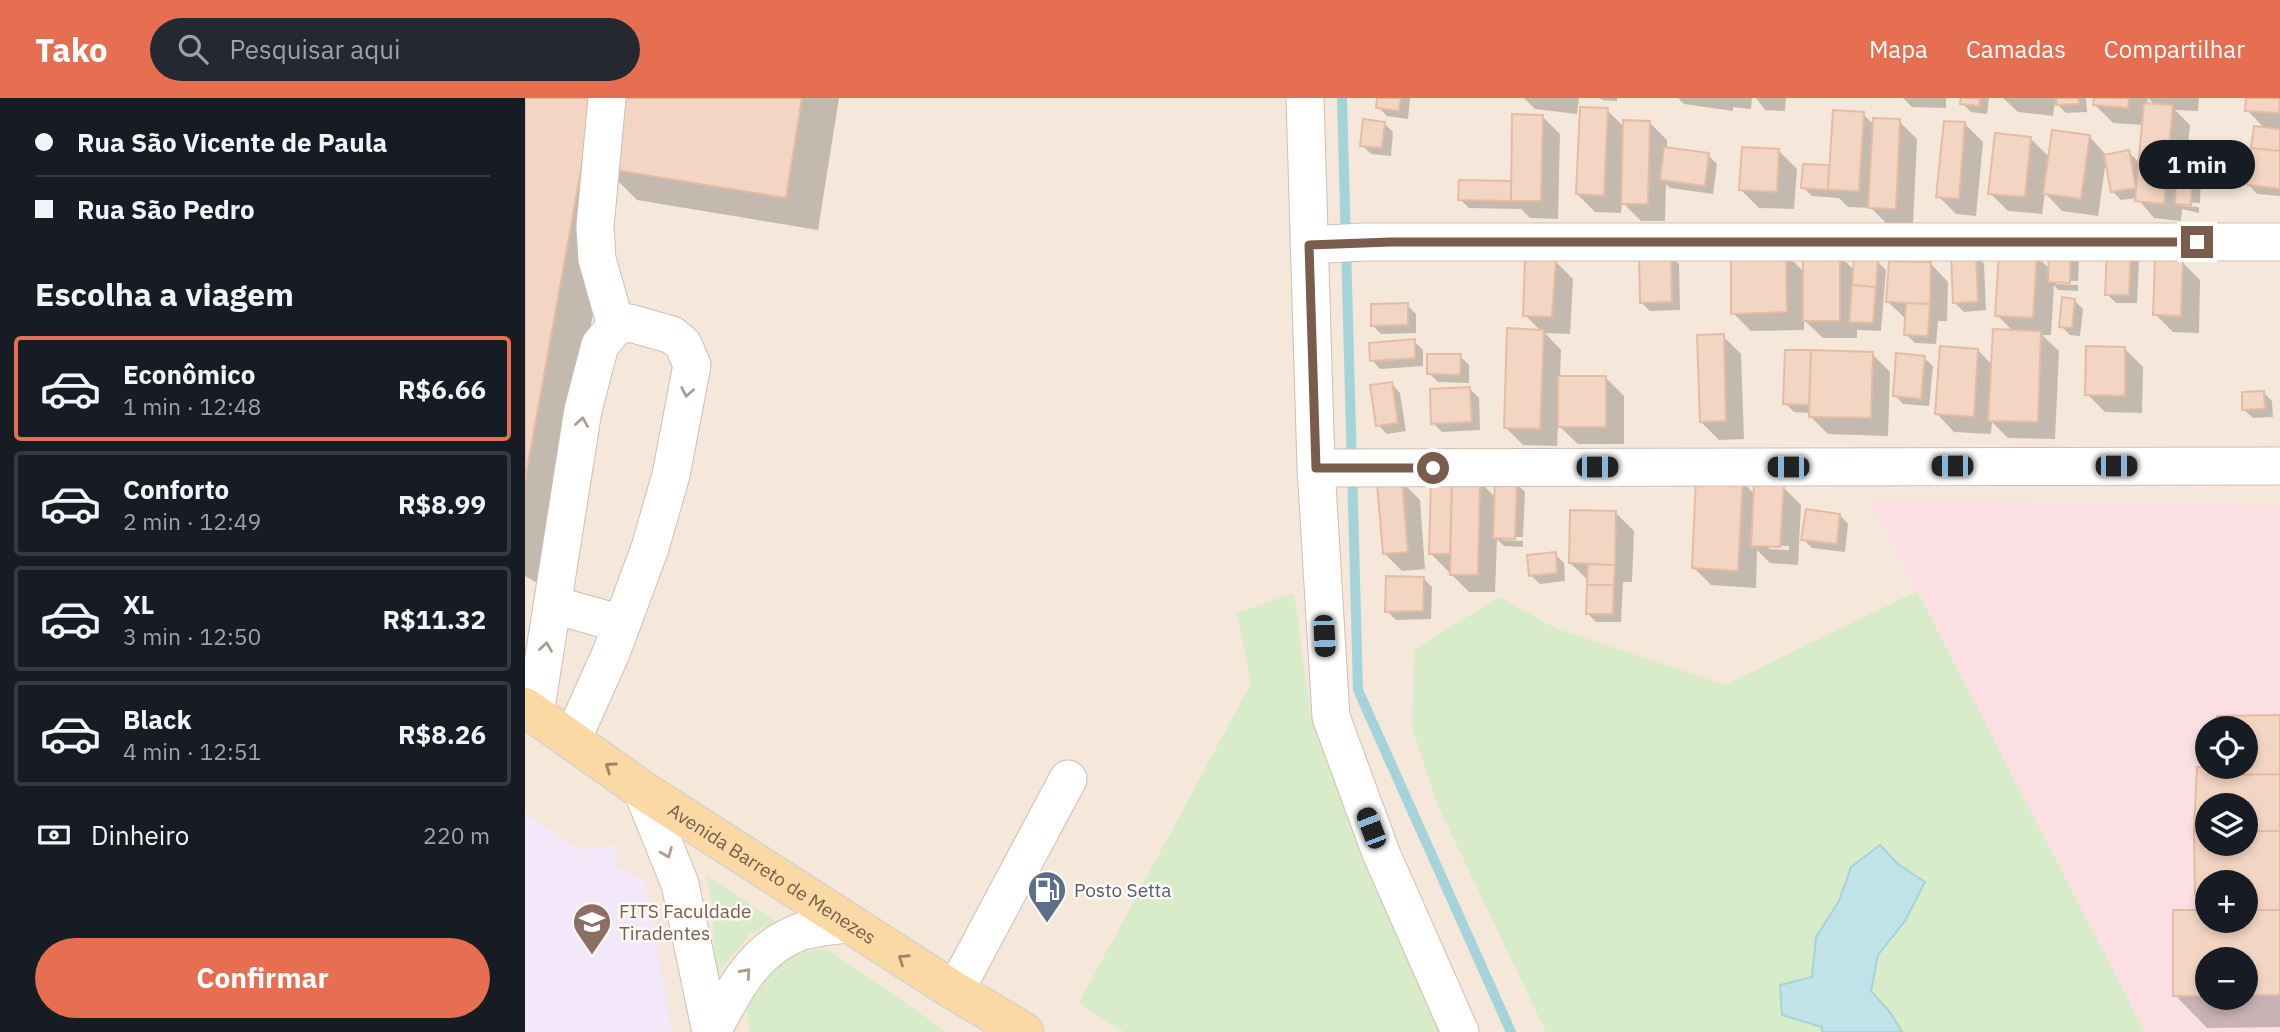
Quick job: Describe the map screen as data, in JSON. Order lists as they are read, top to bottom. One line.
{"streets":{"main road":["Avenida Barreto de Menezes"]},"one_way":["Avenida Barreto de Menezes"],"places":{"fuel station":["Posto Setta"],"school or university":["FITS Faculdade Tiradentes"]},"page":{"header":"Tako","search":"Pesquisar aqui","nav":["Mapa","Camadas","Compartilhar"],"banner":["Rua São Vicente de Paula","Rua São Pedro"],"bubble":"1 min","heading":"Escolha a viagem","list":[{"name":"Econômico","note":"1 min · 12:48","value":"R$6.66"},{"name":"Conforto","note":"2 min · 12:49","value":"R$8.99"},{"name":"XL","note":"3 min · 12:50","value":"R$11.32"},{"name":"Black","note":"4 min · 12:51","value":"R$8.26"}],"map_buttons":["+","−"],"pay":["Dinheiro","220 m"],"buttons":"Confirmar"}}
